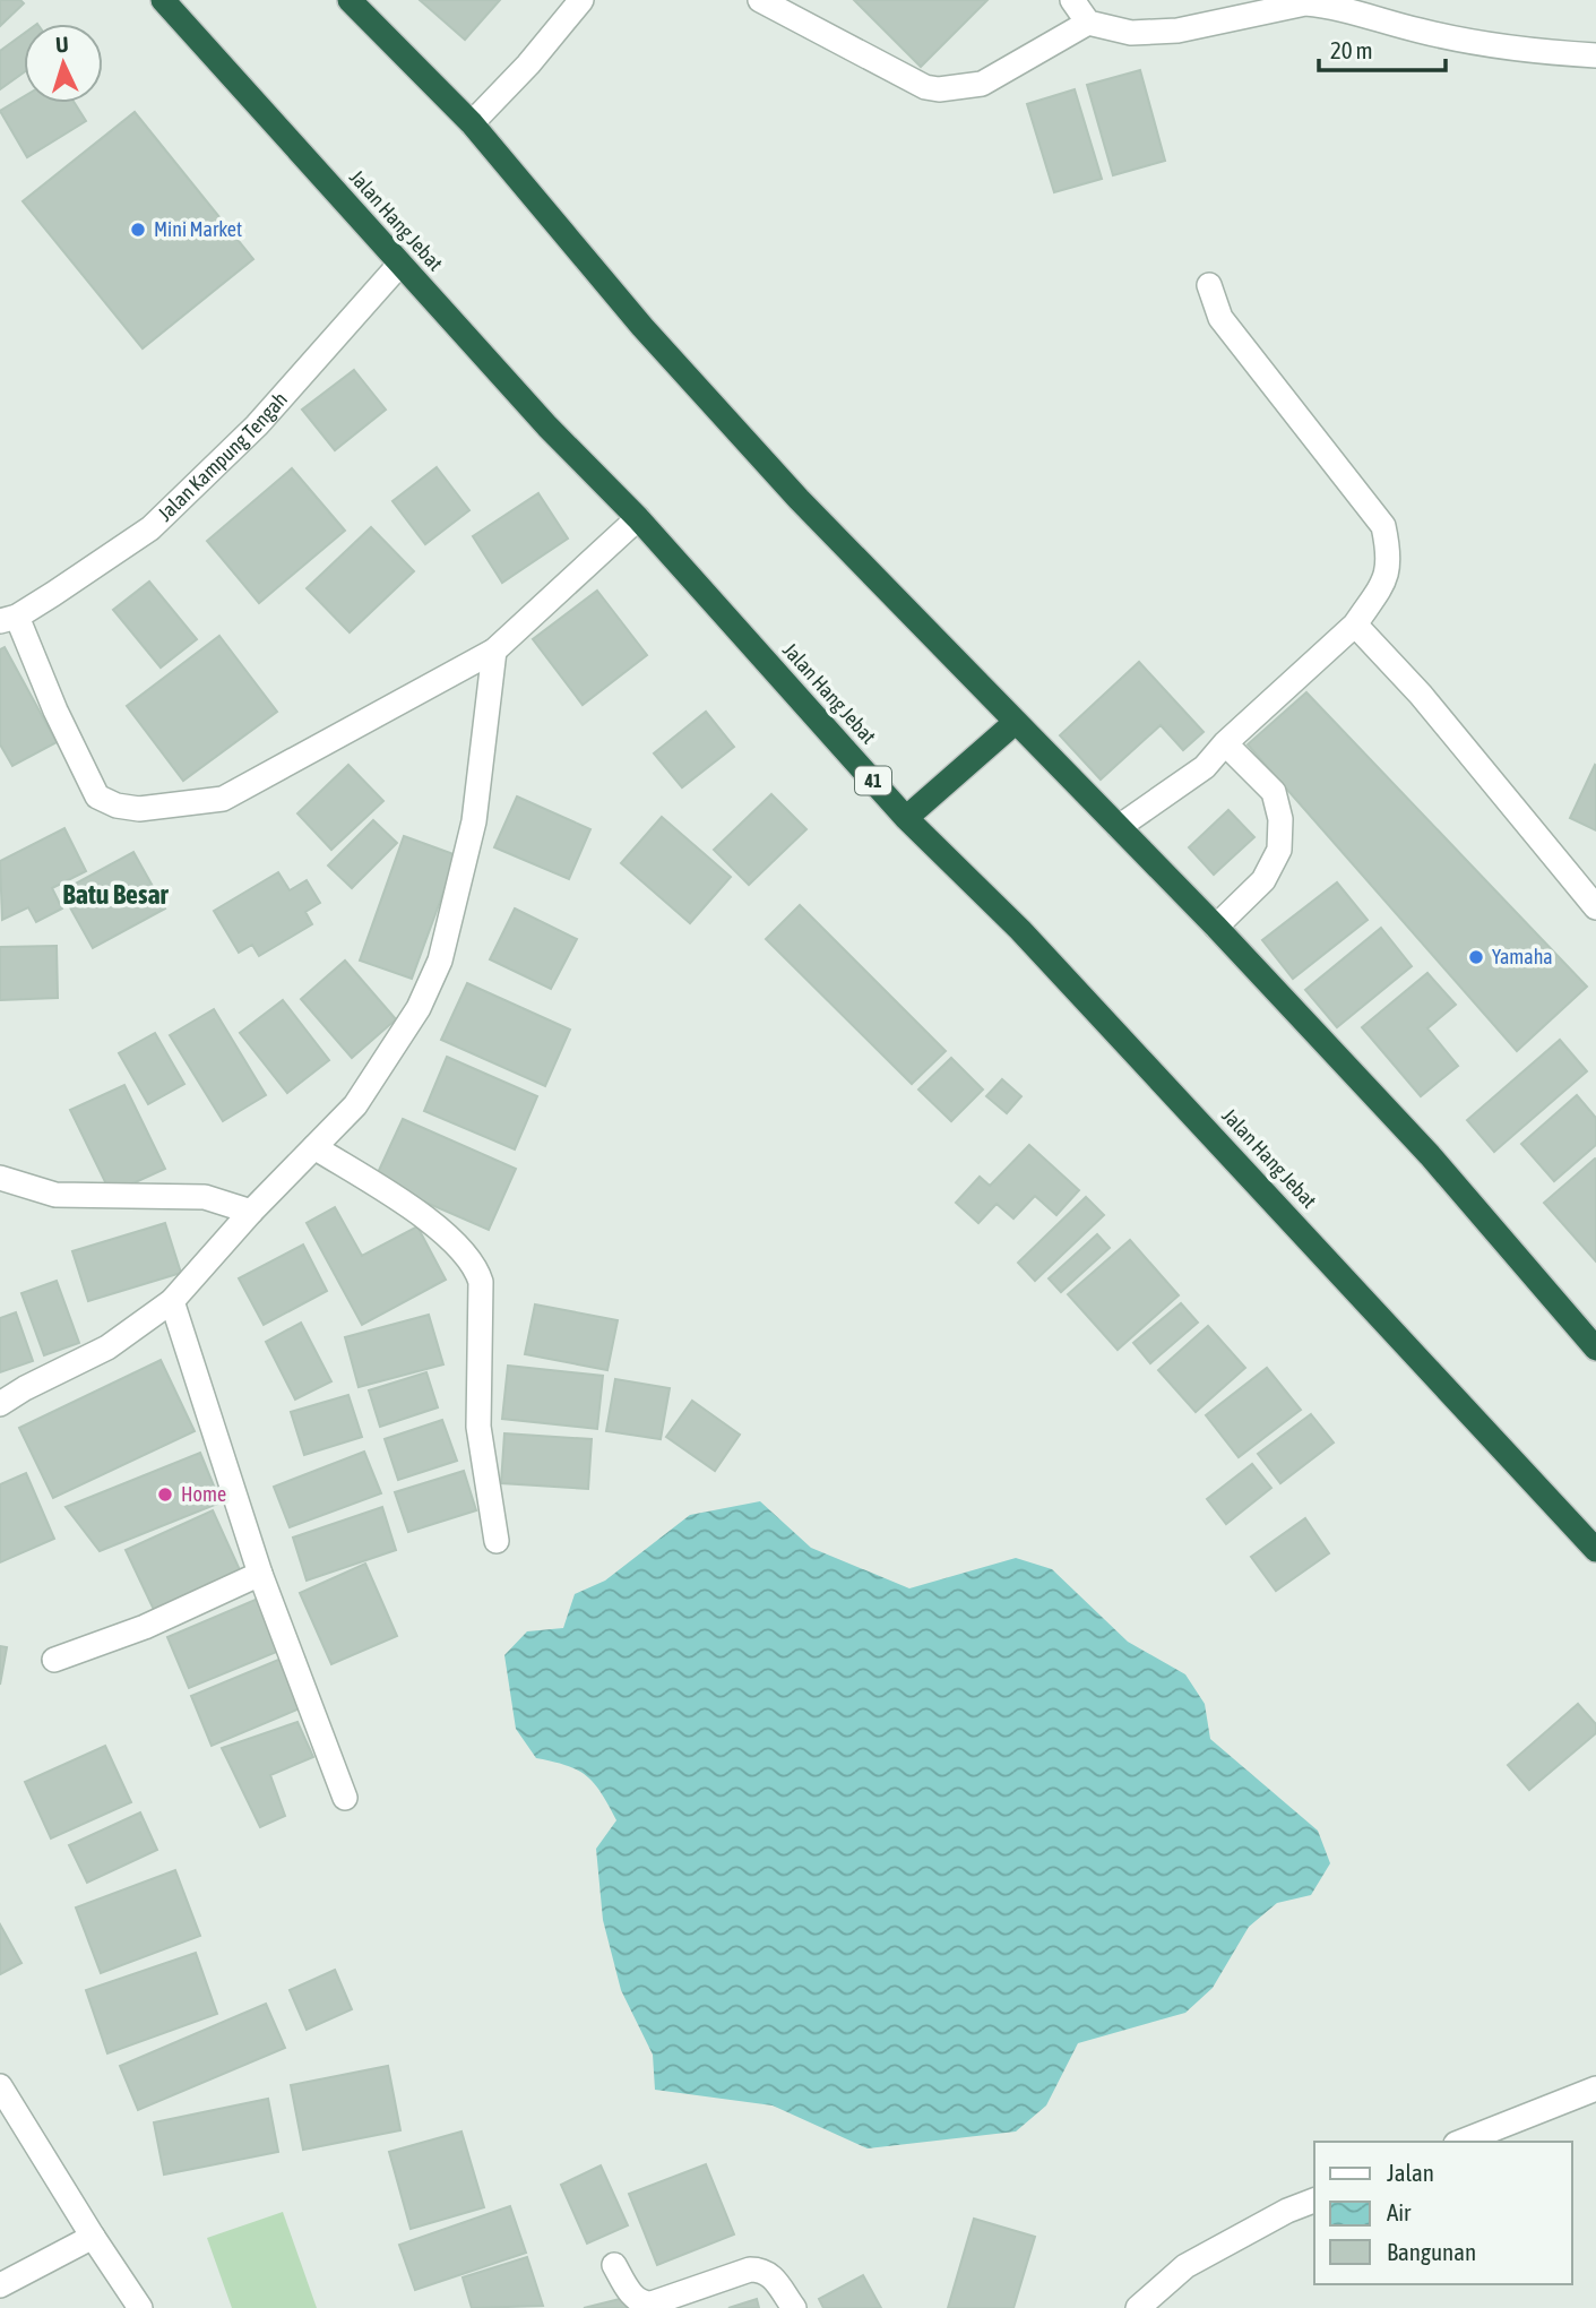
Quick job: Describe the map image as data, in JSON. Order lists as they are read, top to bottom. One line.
{"streets":{"highway":["Jalan Hang Jebat","41"],"street":["Jalan Kampung Tengah"]},"crossings":[["Jalan Hang Jebat","Jalan Kampung Tengah"]],"districts":["Batu Besar"],"places":["Mini Market","Yamaha","Home"],"legend":["Jalan","Air","Bangunan"],"scale_bar":"20 m","north":"top"}
